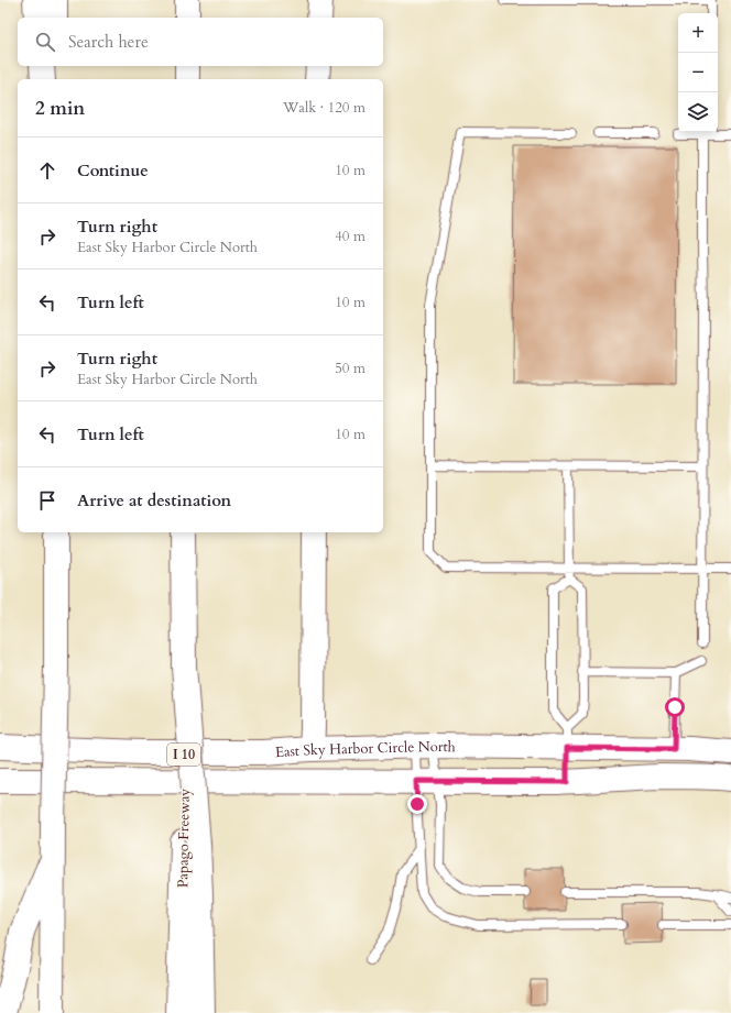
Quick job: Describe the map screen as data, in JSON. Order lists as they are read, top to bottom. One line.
{"streets":{"main road":["East Sky Harbor Circle North","I 10","Papago Freeway"]},"page":{"map_buttons":["+","−"],"search":"Search here","heading":["2 min","Walk · 120 m"],"list":[["Continue","10 m"],["Turn right","East Sky Harbor Circle North","40 m"],["Turn left","10 m"],["Turn right","East Sky Harbor Circle North","50 m"],["Turn left","10 m"],"Arrive at destination"]}}
